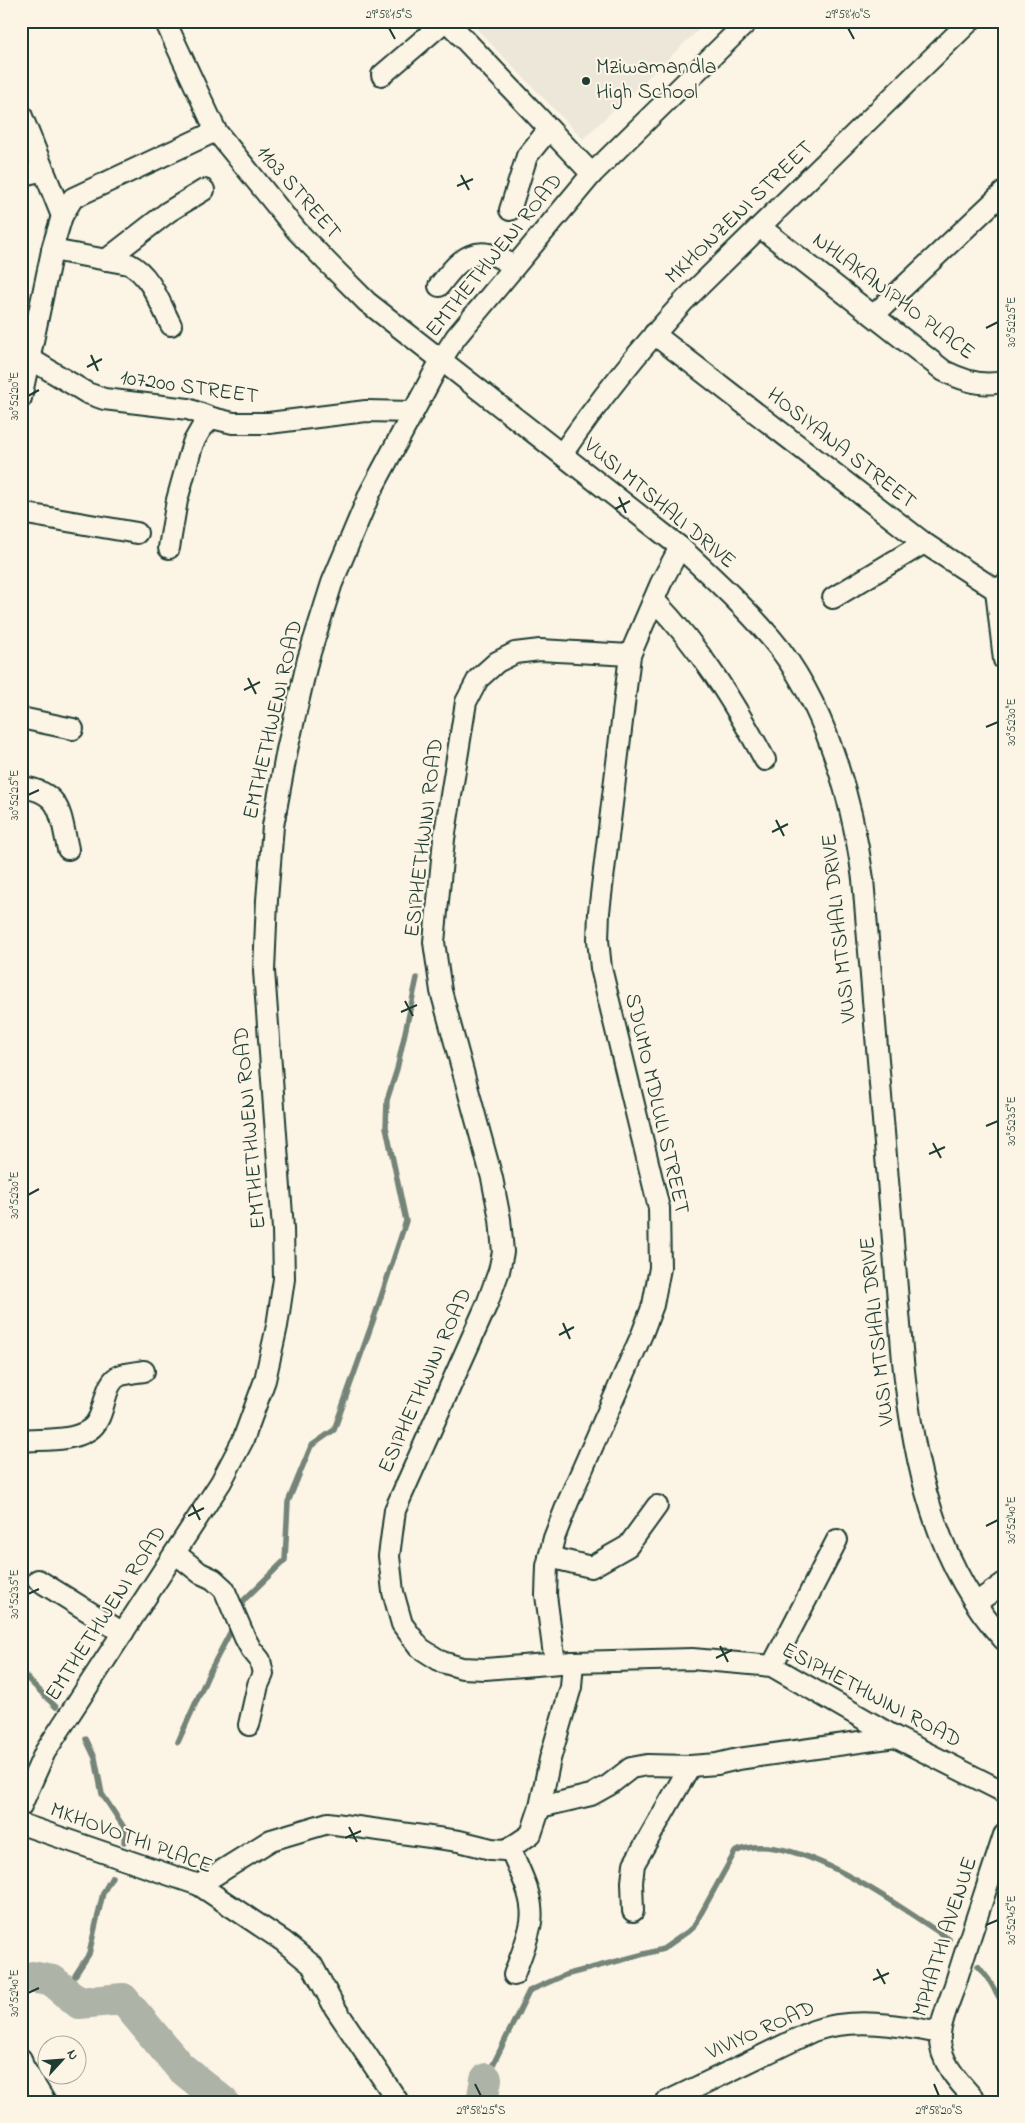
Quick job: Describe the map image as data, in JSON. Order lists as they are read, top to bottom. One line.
{"streets":{"street":["1103 STREET","MKHONZENI STREET","EMTHETHWENI ROAD","NHLAKANIPHO PLACE","107200 STREET","HOSIYANA STREET","VUSI MTSHALI DRIVE","ESIPHETHWINI ROAD","SDUMO MDLULI STREET","MKHOVOTHI PLACE","MPHATHI AVENUE","VIVIYO ROAD"]},"crossings":[["1103 STREET","EMTHETHWENI ROAD"],["1103 STREET","VUSI MTSHALI DRIVE"],["MKHONZENI STREET","NHLAKANIPHO PLACE"],["MKHONZENI STREET","HOSIYANA STREET"],["MKHONZENI STREET","VUSI MTSHALI DRIVE"],["EMTHETHWENI ROAD","107200 STREET"],["EMTHETHWENI ROAD","VUSI MTSHALI DRIVE"],["VUSI MTSHALI DRIVE","SDUMO MDLULI STREET"],["ESIPHETHWINI ROAD","SDUMO MDLULI STREET"],["MPHATHI AVENUE","VIVIYO ROAD"]],"places":["Mziwamandla High School"],"north":"top right","coordinates":["29°58'15\"S","29°58'10\"S","30°52'25\"E","30°52'20\"E","30°52'30\"E","30°52'35\"E","30°52'40\"E","30°52'45\"E","29°58'25\"S","29°58'20\"S"]}
